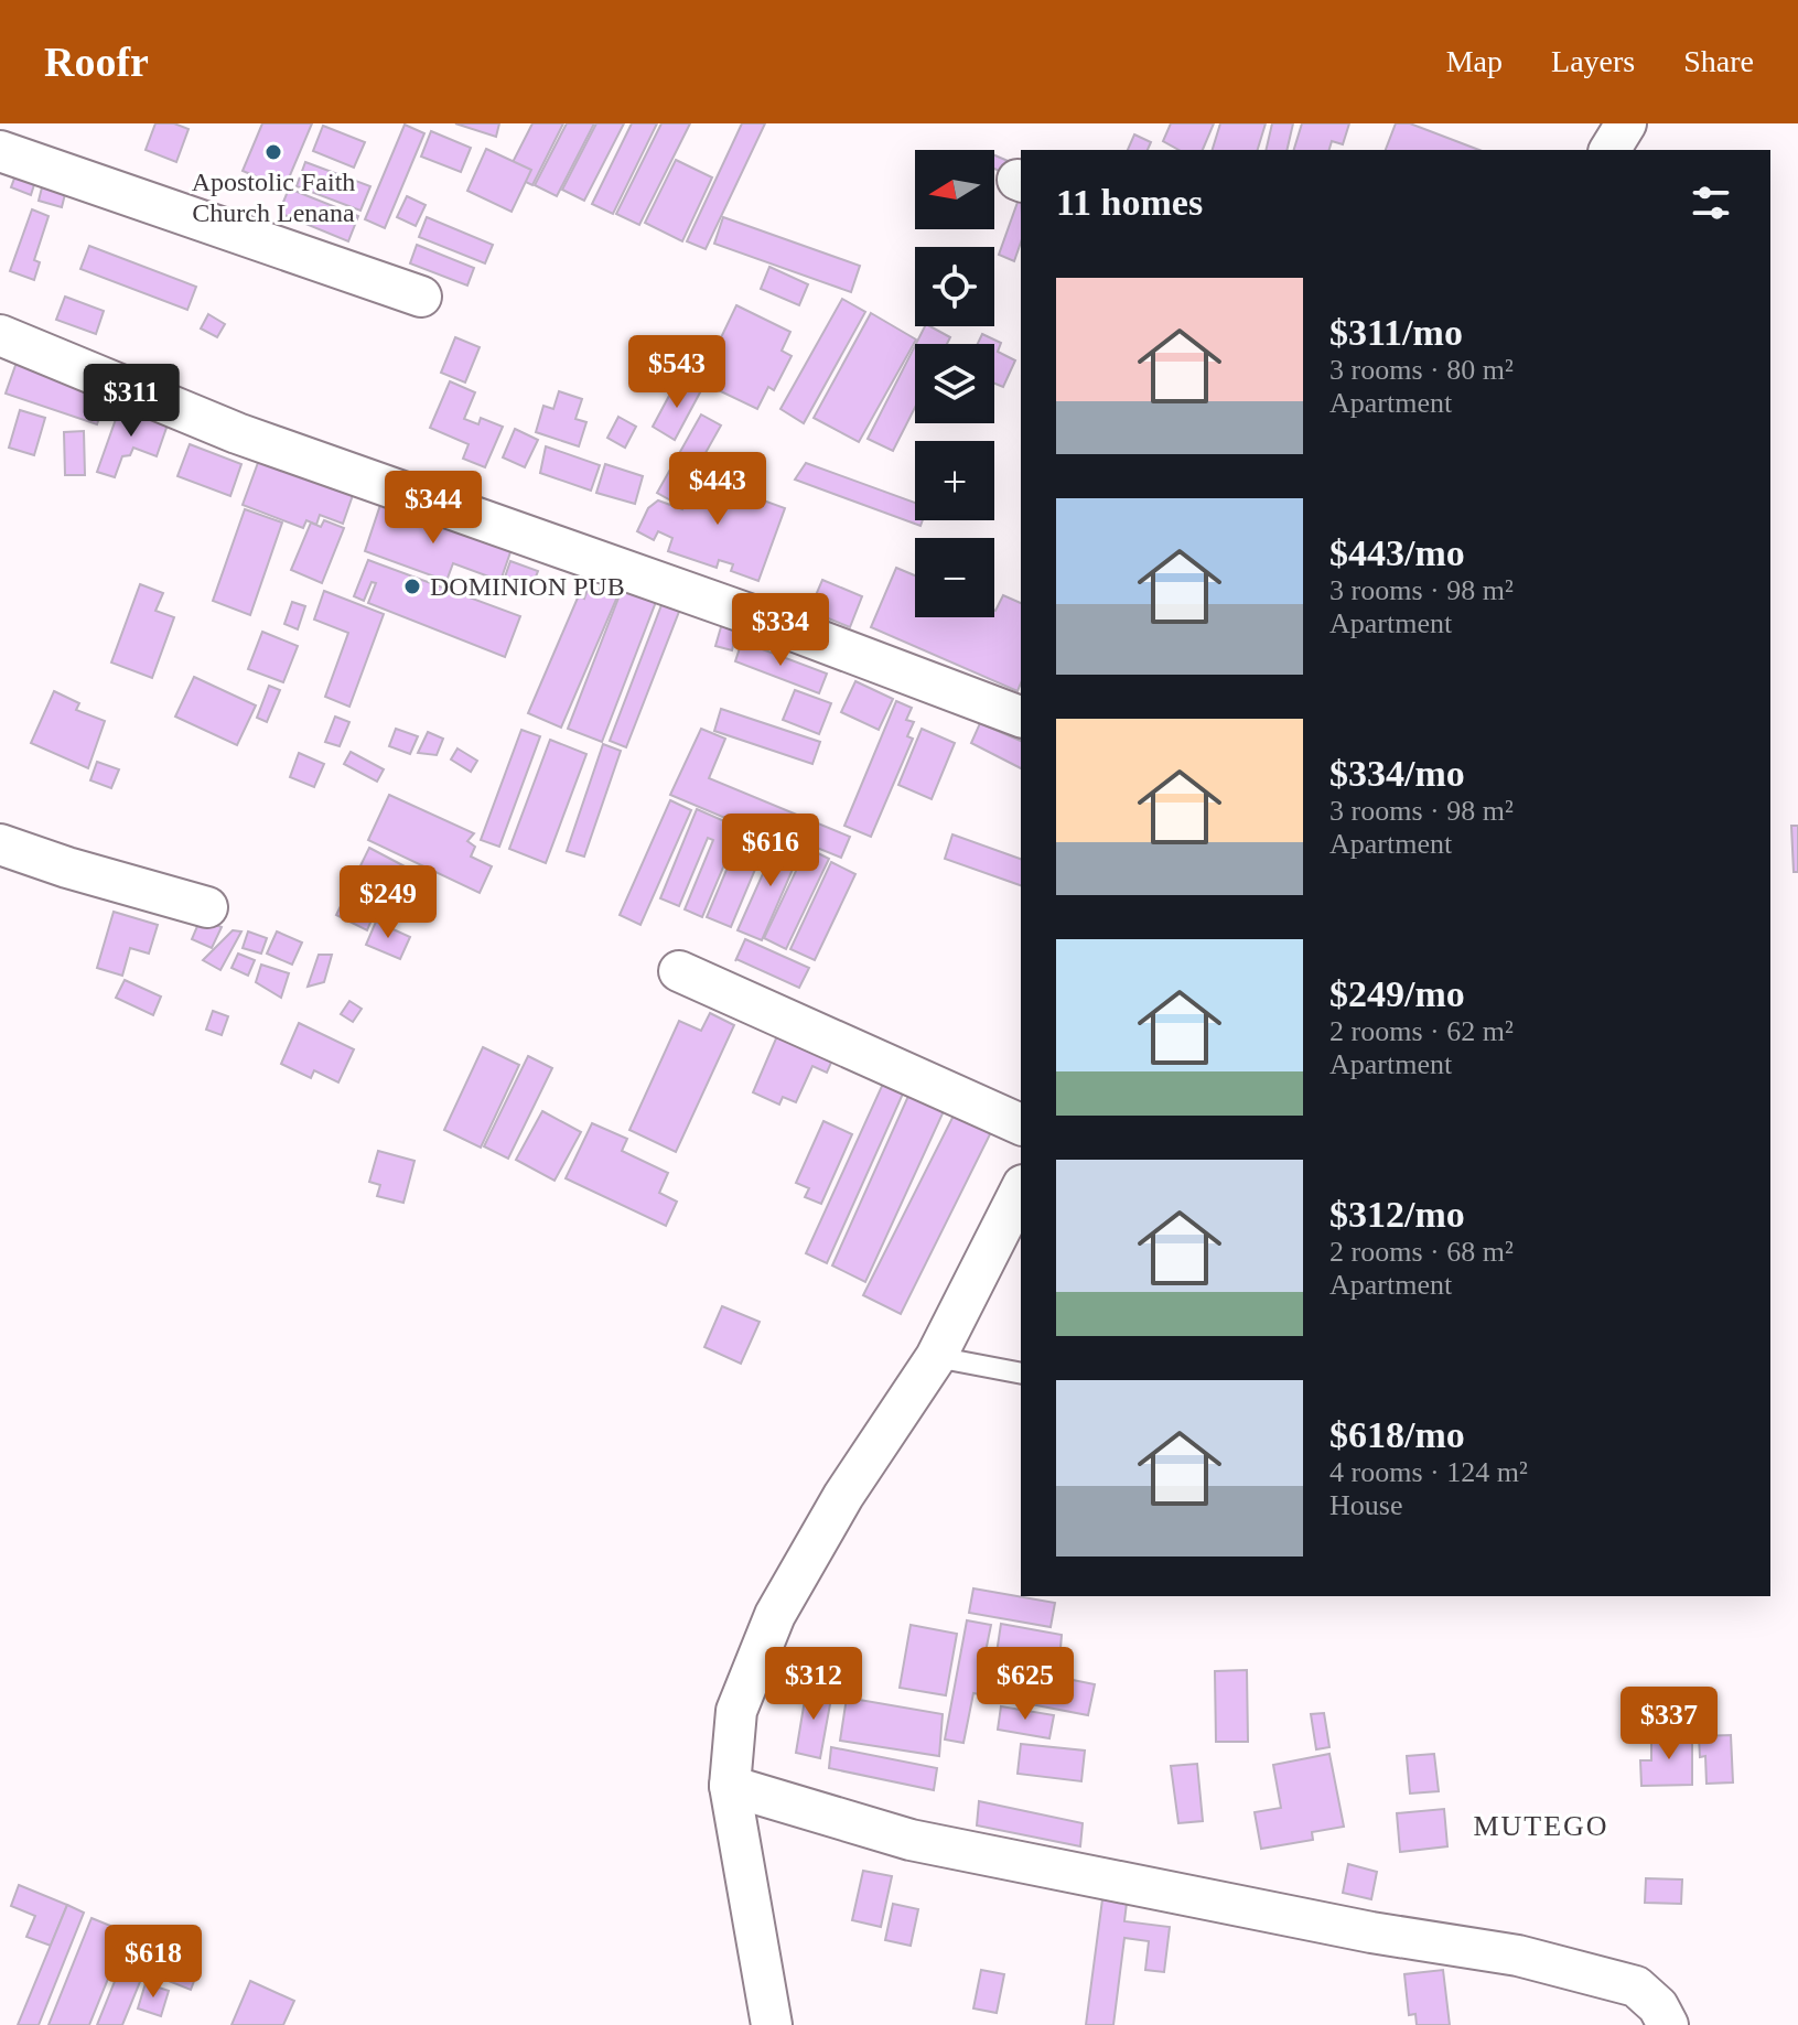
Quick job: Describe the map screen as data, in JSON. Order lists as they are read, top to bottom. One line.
{"districts":["MUTEGO"],"places":["Apostolic Faith Church Lenana","DOMINION PUB"],"north":"left","page":{"header":"Roofr","nav":["Map","Layers","Share"],"map_buttons":["+","−"],"heading":"11 homes","list":[{"name":"$311/mo","note":"3 rooms · 80 m² · Apartment"},{"name":"$443/mo","note":"3 rooms · 98 m² · Apartment"},{"name":"$334/mo","note":"3 rooms · 98 m² · Apartment"},{"name":"$249/mo","note":"2 rooms · 62 m² · Apartment"},{"name":"$312/mo","note":"2 rooms · 68 m² · Apartment"},{"name":"$618/mo","note":"4 rooms · 124 m² · House"}],"price":["$543","$311","$443","$344","$334","$616","$249","$312","$625","$337","$618"]}}
